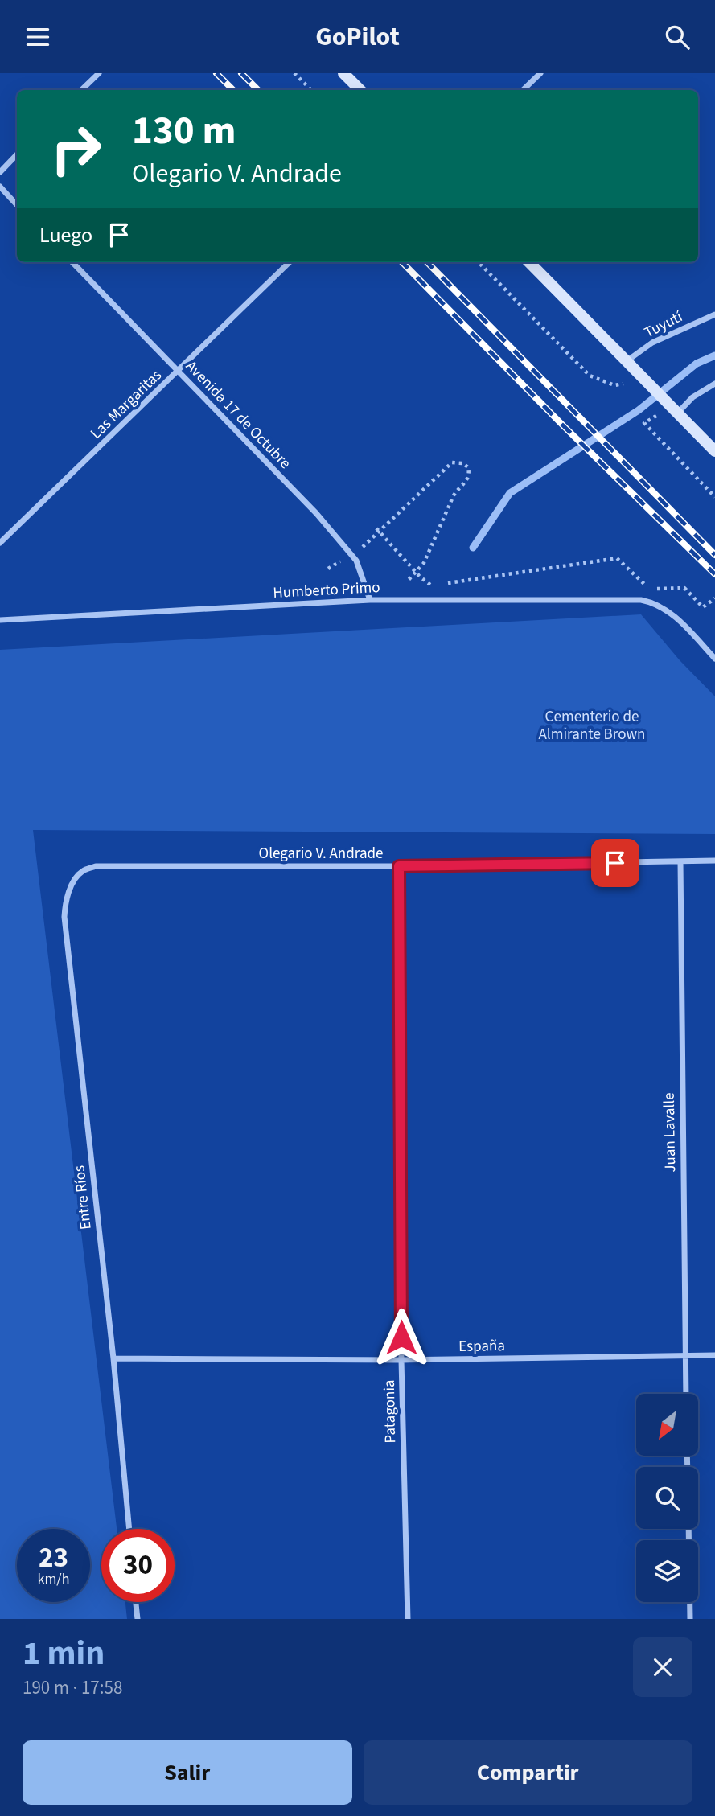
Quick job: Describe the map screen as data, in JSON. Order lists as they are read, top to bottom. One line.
{"streets":{"street":["Tuyutí","Las Margaritas","Avenida 17 de Octubre","Humberto Primo","Olegario V. Andrade","Juan Lavalle","Entre Ríos","España","Patagonia"]},"crossings":[["Las Margaritas","Avenida 17 de Octubre"],["Avenida 17 de Octubre","Humberto Primo"],["Olegario V. Andrade","Juan Lavalle"],["Olegario V. Andrade","Entre Ríos"],["Olegario V. Andrade","Patagonia"],["Juan Lavalle","España"],["Entre Ríos","España"],["España","Patagonia"]],"parks":["Cementerio de Almirante Brown"],"north":"bottom left","page":{"header":"GoPilot","turn":["130 m","Olegario V. Andrade"],"then":"Luego","speed":"23 km/h","limit":"30","heading":["1 min","190 m · 17:58"],"buttons":["Salir","Compartir"]}}
